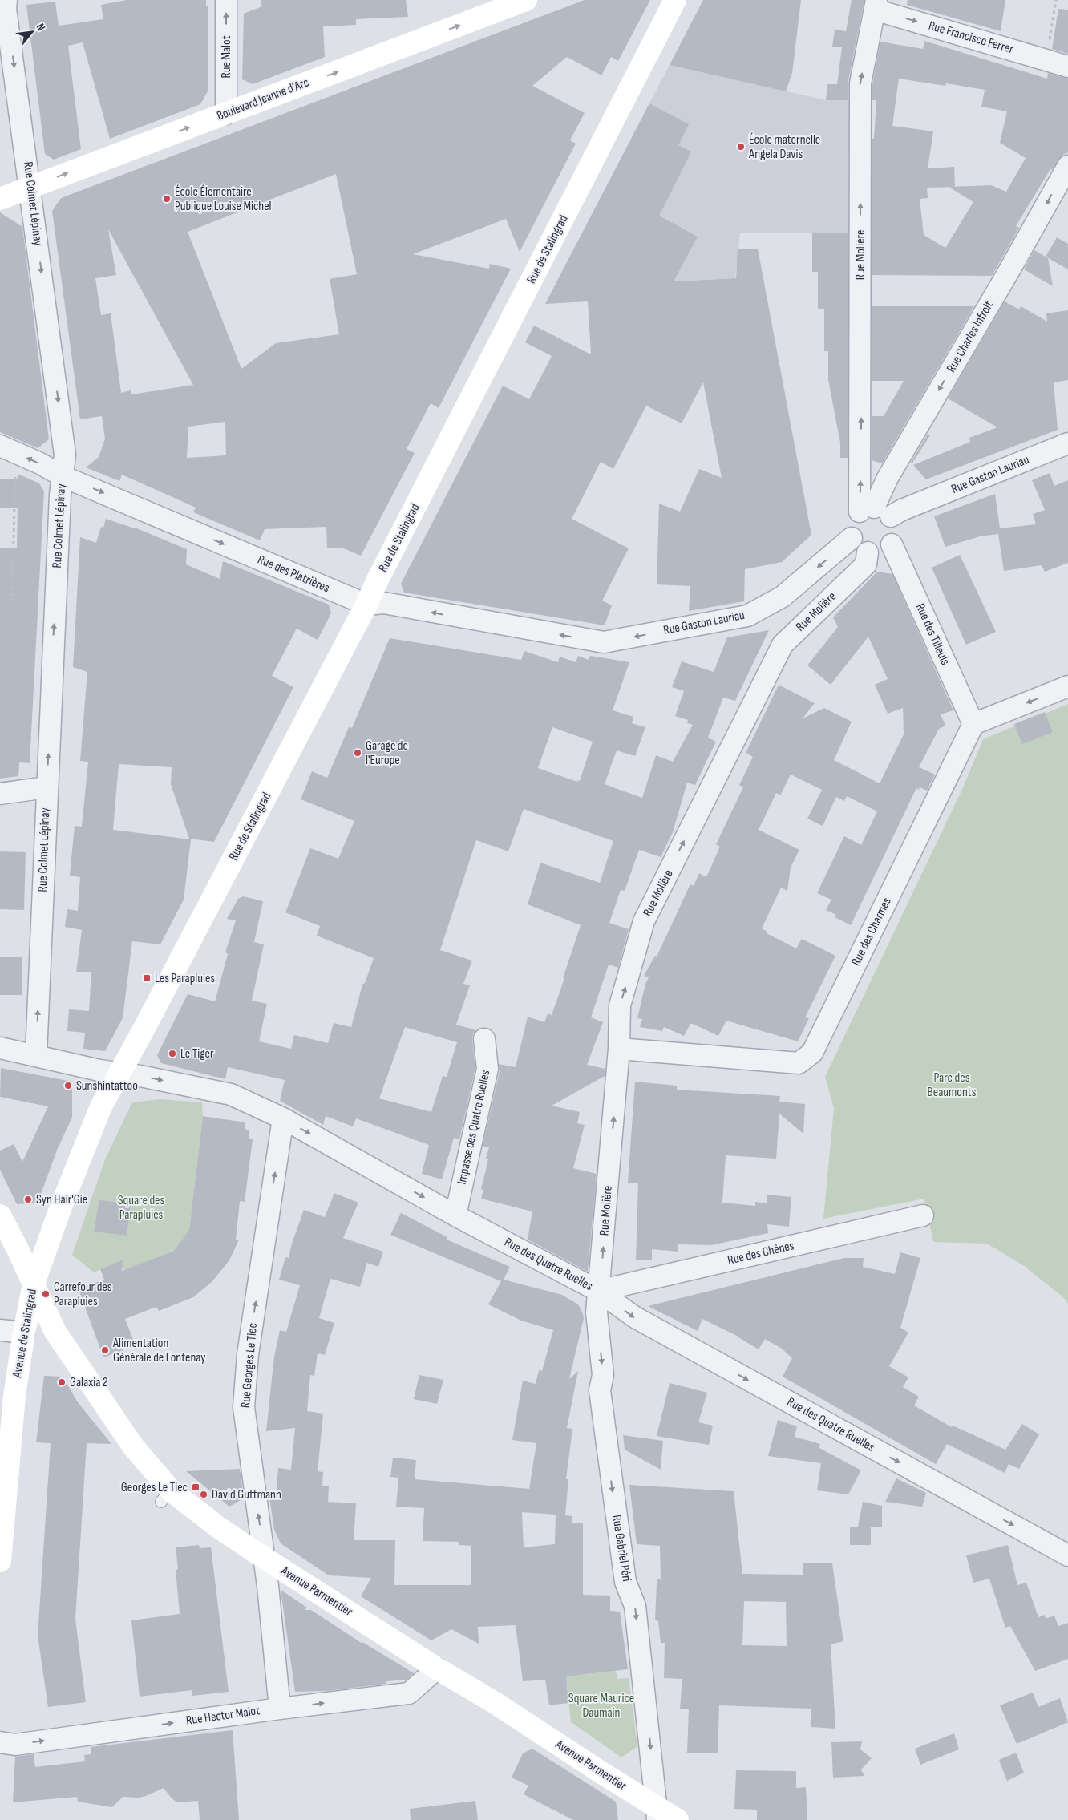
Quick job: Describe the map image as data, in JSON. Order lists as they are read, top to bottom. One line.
{"streets":{"main road":["Boulevard Jeanne d'Arc","Rue de Stalingrad","Avenue de Stalingrad","Avenue Parmentier"],"street":["Rue Francisco Ferrer","Rue Malot","Rue Colmet Lépinay","Rue Molière","Rue Charles Infroit","Rue Gaston Lauriau","Rue des Platrières","Rue des Tilleuls","Rue des Charmes","Impasse des Quatre Ruelles","Rue des Chênes","Rue des Quatre Ruelles","Rue Georges Le Tiec","Rue Gabriel Péri","Rue Hector Malot"]},"crossings":[["Rue Francisco Ferrer","Rue Molière"],["Rue Malot","Boulevard Jeanne d'Arc"],["Boulevard Jeanne d'Arc","Rue Colmet Lépinay"],["Rue Colmet Lépinay","Rue des Platrières"],["Rue Colmet Lépinay","Rue des Quatre Ruelles"],["Rue de Stalingrad","Rue des Platrières"],["Rue de Stalingrad","Rue des Quatre Ruelles"],["Rue de Stalingrad","Avenue de Stalingrad"],["Rue Molière","Rue Charles Infroit"],["Rue Molière","Rue Gaston Lauriau"],["Rue Molière","Rue des Tilleuls"],["Rue Molière","Rue des Charmes"],["Rue Molière","Rue des Chênes"],["Rue Molière","Rue des Quatre Ruelles"],["Rue Molière","Rue Gabriel Péri"],["Rue Charles Infroit","Rue Gaston Lauriau"],["Rue Charles Infroit","Rue des Tilleuls"],["Rue Gaston Lauriau","Rue des Platrières"],["Rue Gaston Lauriau","Rue des Tilleuls"],["Rue des Tilleuls","Rue des Charmes"],["Impasse des Quatre Ruelles","Rue des Quatre Ruelles"],["Rue des Chênes","Rue des Quatre Ruelles"],["Rue des Chênes","Rue Gabriel Péri"],["Rue des Quatre Ruelles","Avenue de Stalingrad"],["Rue des Quatre Ruelles","Rue Georges Le Tiec"],["Rue des Quatre Ruelles","Rue Gabriel Péri"],["Avenue de Stalingrad","Avenue Parmentier"],["Rue Georges Le Tiec","Avenue Parmentier"],["Rue Georges Le Tiec","Rue Hector Malot"],["Rue Gabriel Péri","Avenue Parmentier"],["Avenue Parmentier","Rue Hector Malot"]],"one_way":["Rue Francisco Ferrer","Rue Malot","Boulevard Jeanne d'Arc","Rue Molière","Rue Charles Infroit","Rue Gaston Lauriau","Rue des Quatre Ruelles","Rue Georges Le Tiec","Rue Gabriel Péri","Rue Hector Malot"],"parks":["Parc des Beaumonts","Square des Parapluies","Square Maurice Daumain"],"places":{"other":["École maternelle Angela Davis","École Élementaire Publique Louise Michel","Garage de l'Europe","Le Tiger","Sunshintattoo","Syn Hair'Gie","Carrefour des Parapluies","Alimentation Générale de Fontenay","Galaxia 2","David Guttmann"],"transit":["Les Parapluies","Georges Le Tiec"]},"north":"top right"}
